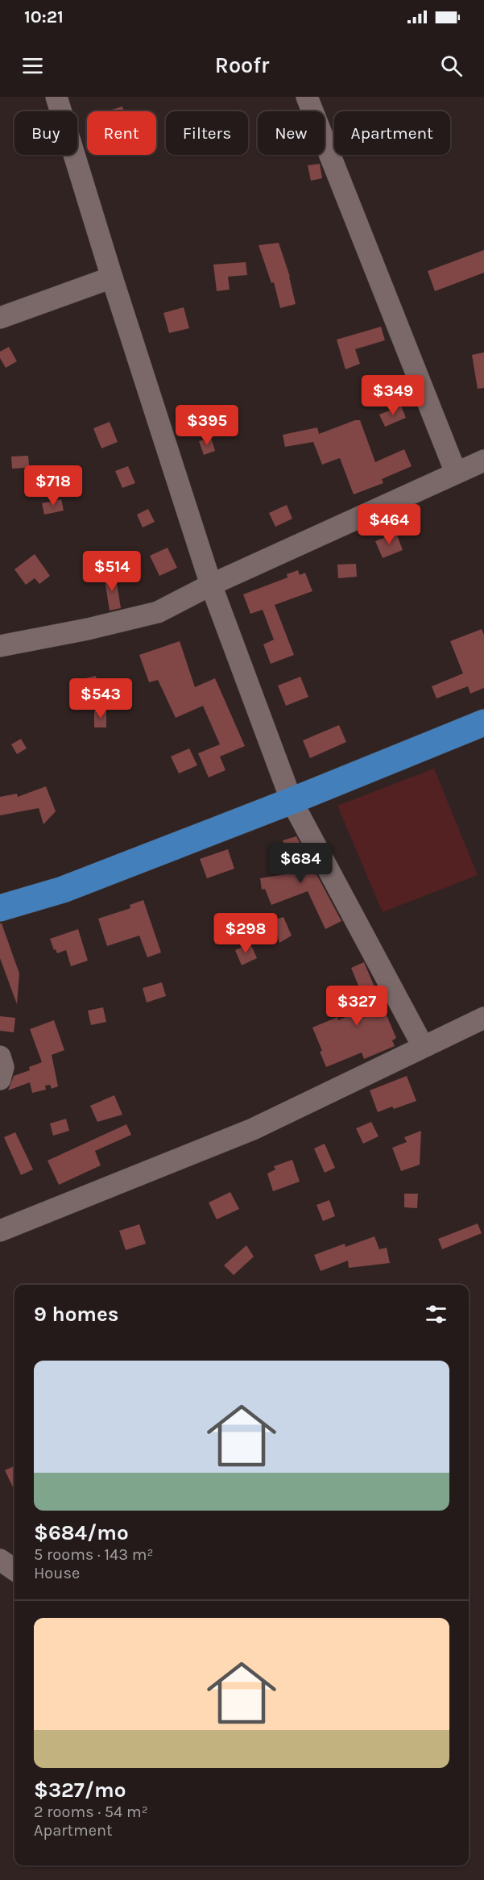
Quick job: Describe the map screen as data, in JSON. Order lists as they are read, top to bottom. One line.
{"page":{"status":"10:21","header":"Roofr","chip":["Buy","Rent","Filters","New","Apartment"],"price":["$349","$395","$718","$464","$514","$543","$684","$298","$327"],"heading":"9 homes","list":[{"name":"$684/mo","note":"5 rooms · 143 m² · House"},{"name":"$327/mo","note":"2 rooms · 54 m² · Apartment"}]}}
